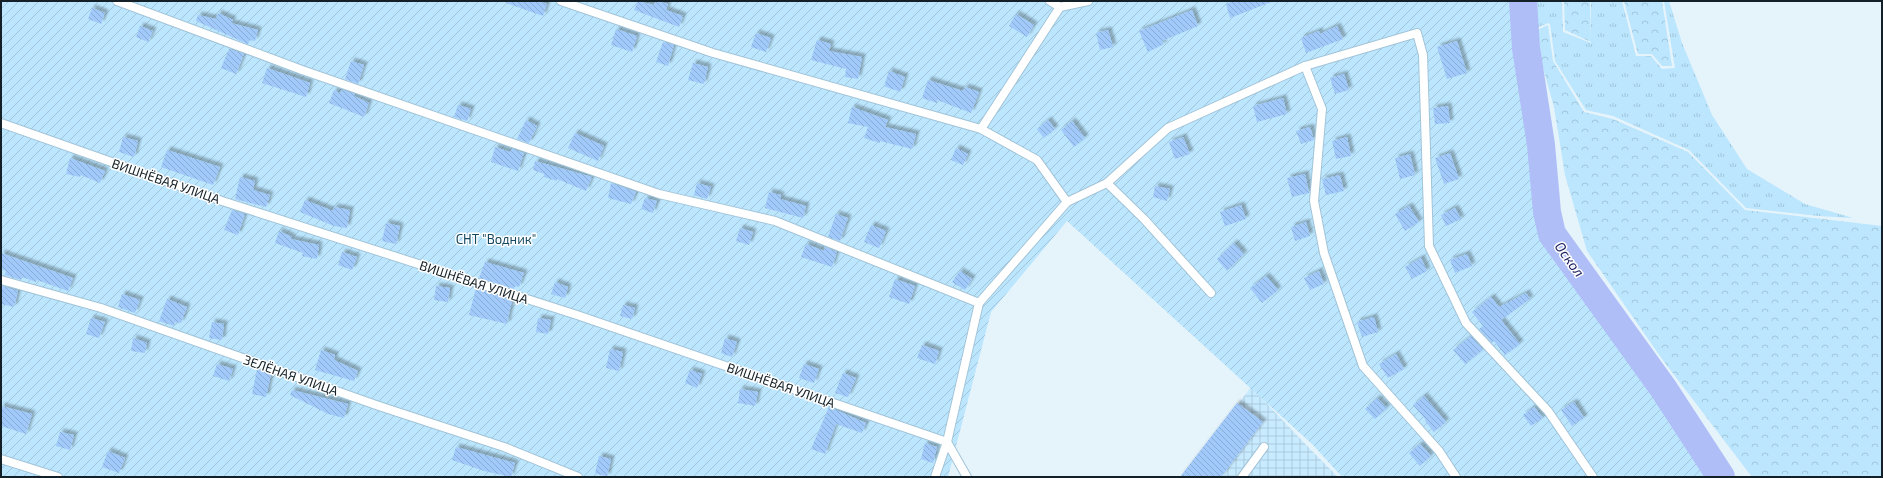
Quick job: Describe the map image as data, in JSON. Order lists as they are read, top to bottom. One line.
{"streets":{"lane":["ВИШНЁВАЯ УЛИЦА","ЗЕЛЁНАЯ УЛИЦА"]},"water":["Оскол"],"parks":["СНТ \"Водник\""]}
